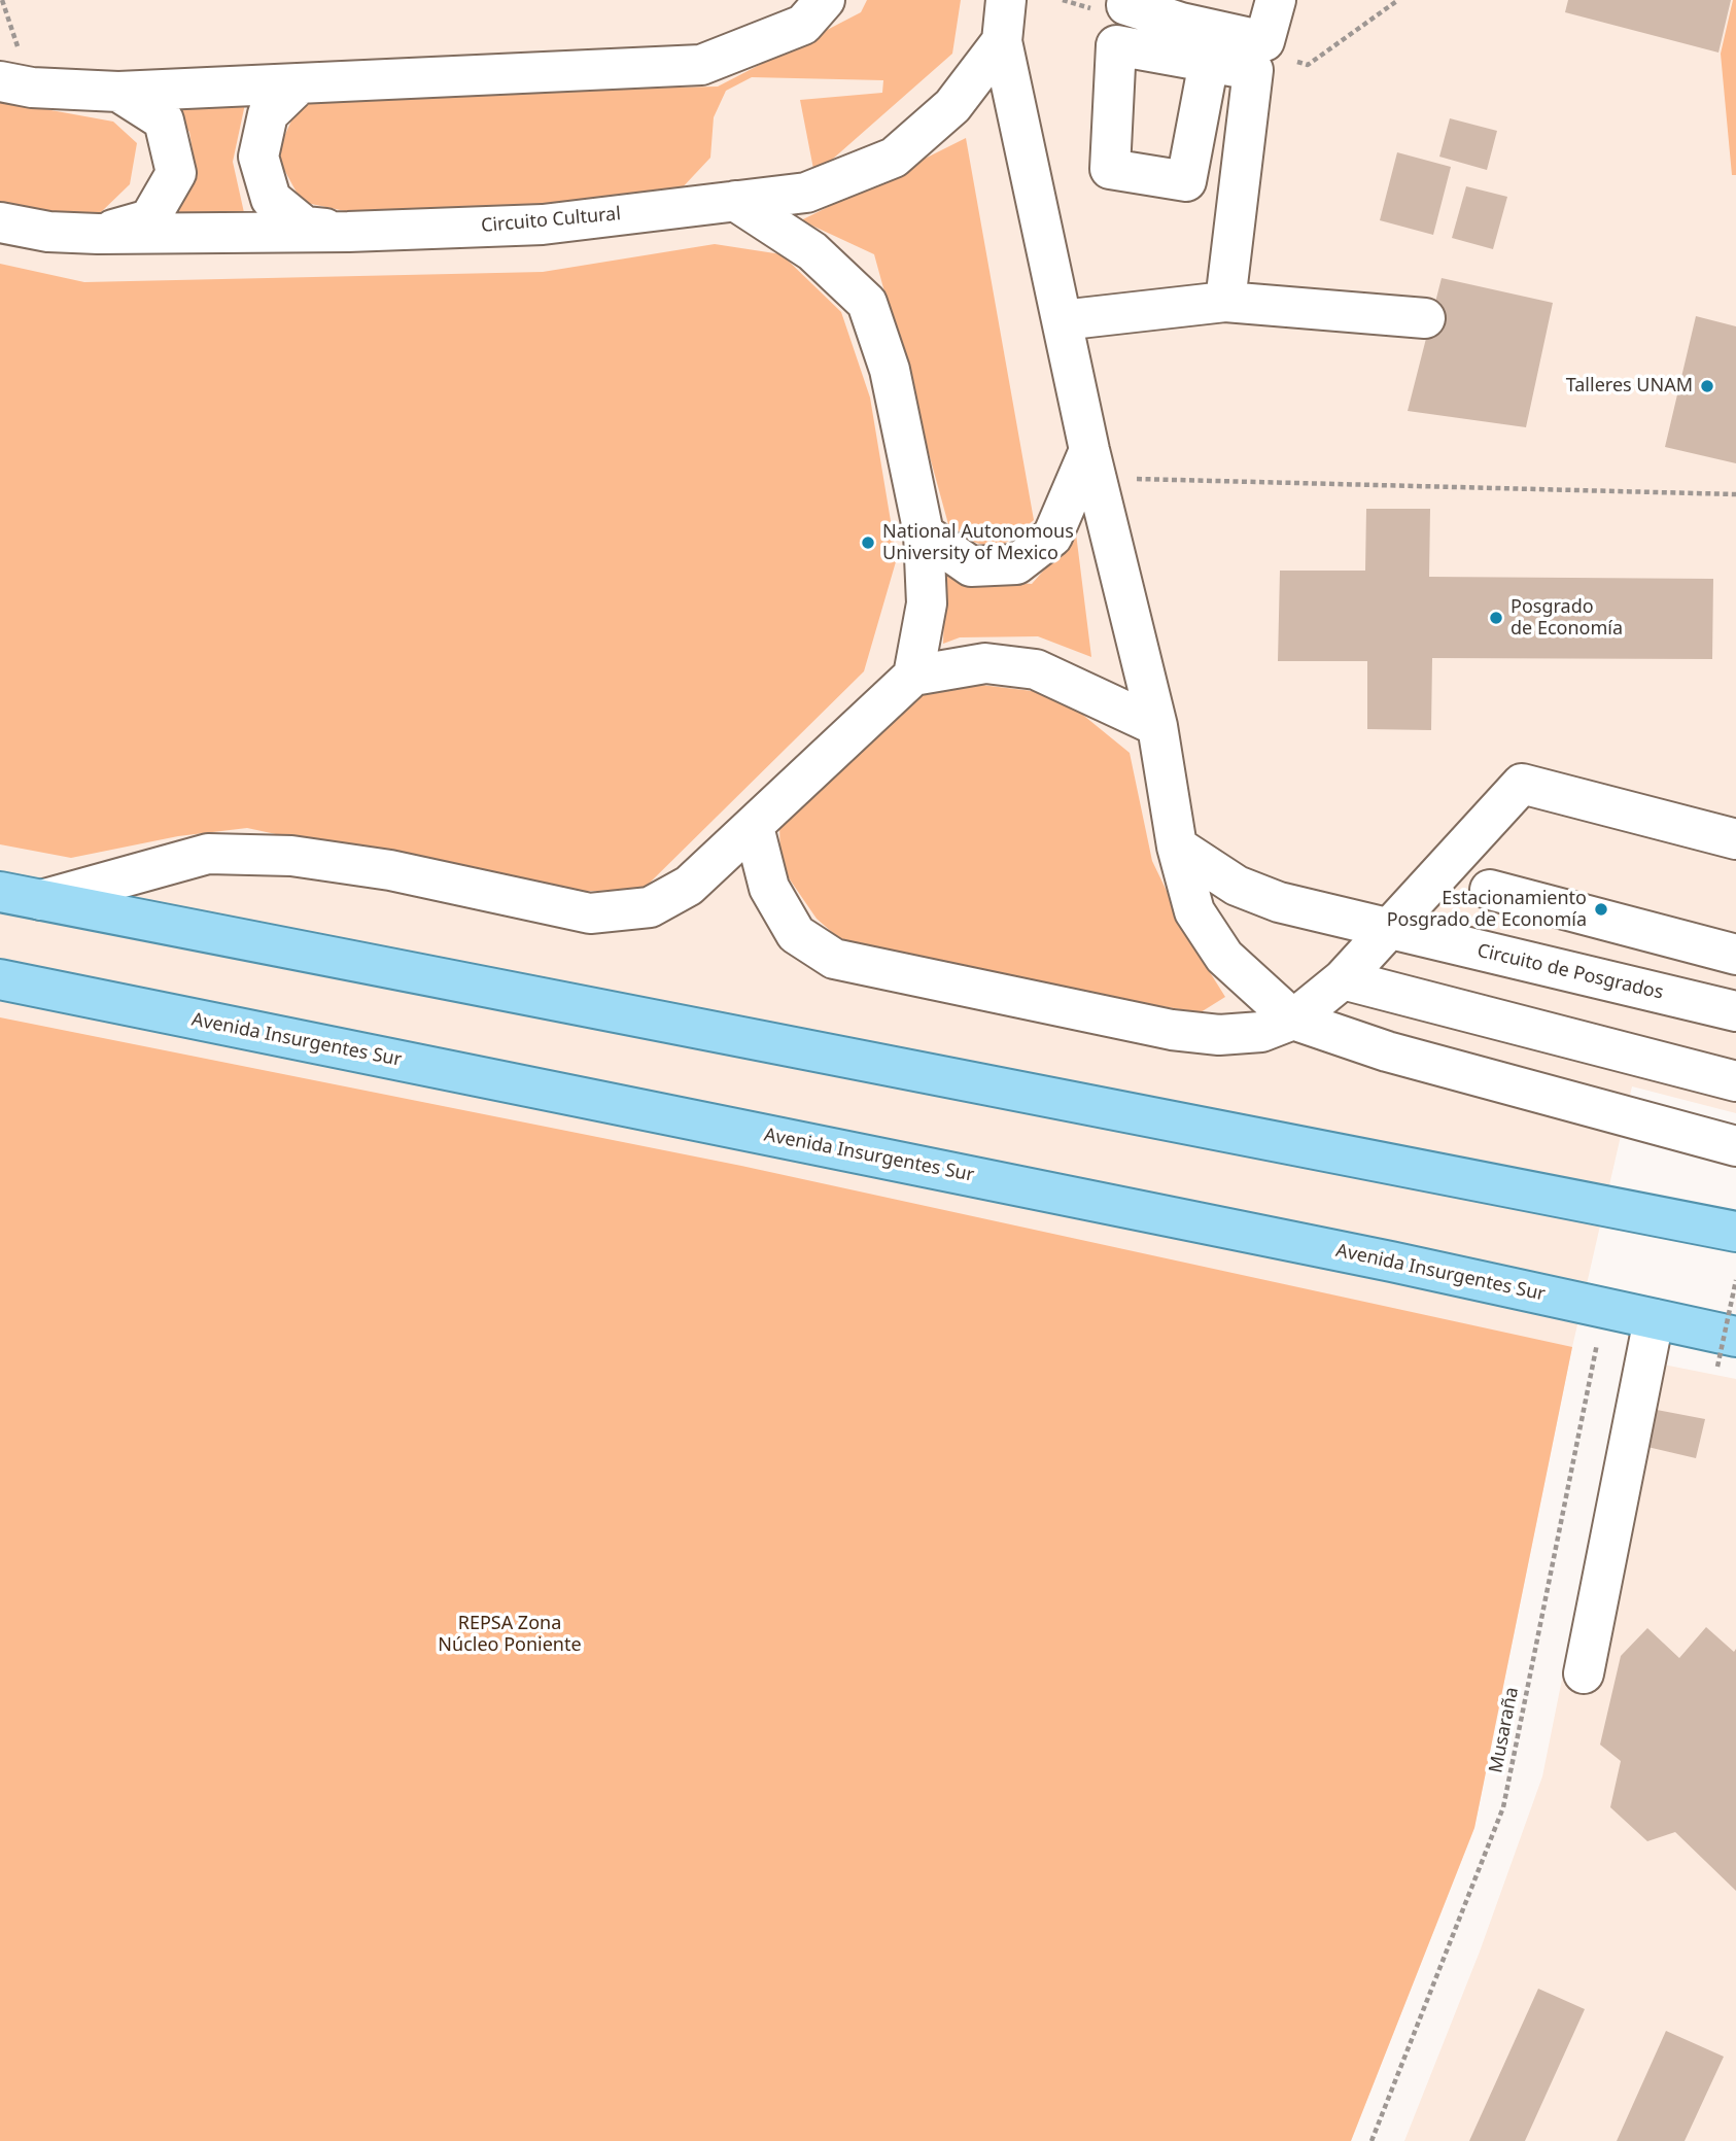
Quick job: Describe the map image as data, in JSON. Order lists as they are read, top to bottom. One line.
{"streets":{"main road":["Avenida Insurgentes Sur"],"street":["Circuito Cultural","Circuito de Posgrados"],"path":["Musaraña"]},"crossings":[["Avenida Insurgentes Sur","Musaraña"]],"parks":["REPSA Zona Núcleo Poniente"],"places":["Talleres UNAM","National Autonomous University of Mexico","Posgrado de Economía","Estacionamiento Posgrado de Economía"]}
